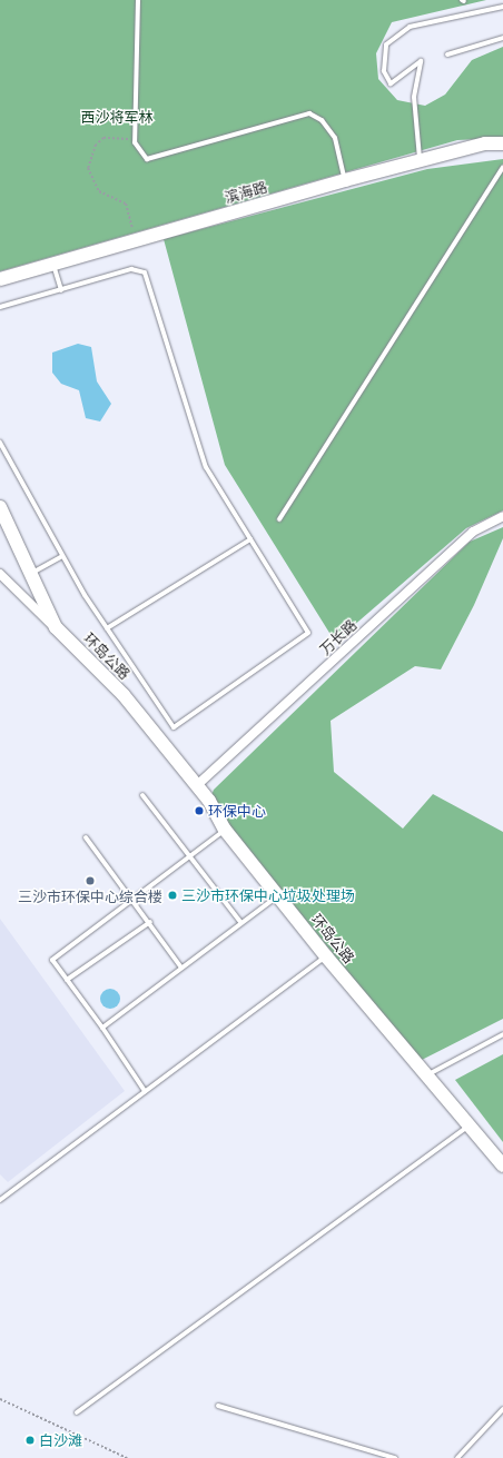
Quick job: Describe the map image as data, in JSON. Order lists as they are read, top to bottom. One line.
{"streets":{"street":["滨海路","万长路","环岛公路"]},"crossings":[["万长路","环岛公路"]],"parks":["西沙将军林"],"places":["环保中心","三沙市环保中心综合楼","三沙市环保中心垃圾处理场","白沙滩"]}
